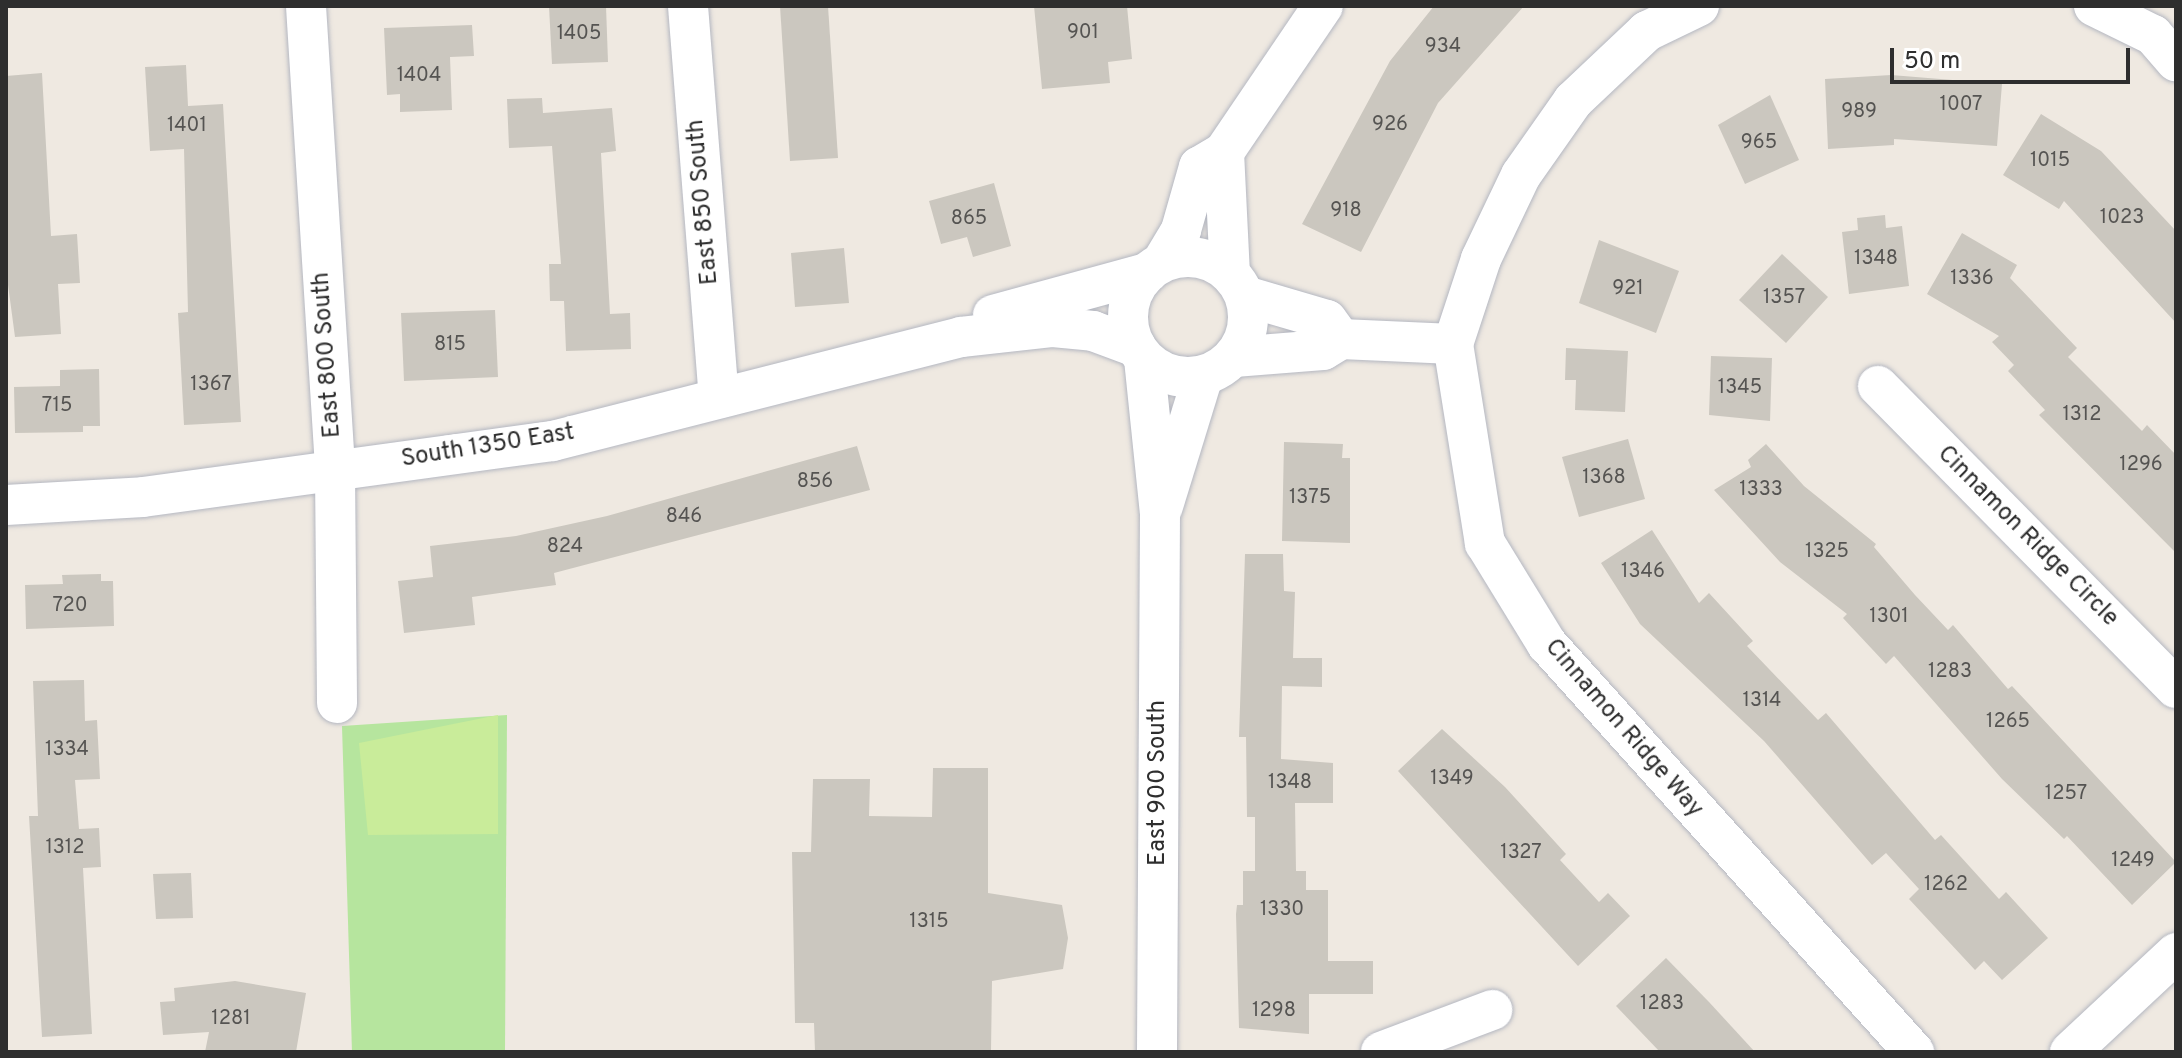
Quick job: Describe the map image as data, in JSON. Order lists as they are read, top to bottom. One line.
{"streets":{"street":["East 850 South","East 800 South","South 1350 East","Cinnamon Ridge Circle","Cinnamon Ridge Way","East 900 South"]},"crossings":[["East 850 South","South 1350 East"],["East 800 South","South 1350 East"],["South 1350 East","East 900 South"]],"house_numbers":["901","1405","934","1404","1007","989","926","1401","965","1015","918","1023","865","1348","1336","921","1357","815","1367","1345","715","1312","1296","1368","856","1333","1375","846","824","1325","1346","720","1301","1283","1314","1265","1334","1349","1348","1257","1312","1327","1249","1262","1330","1315","1283","1298","1281"],"scale_bar":"50 m"}
